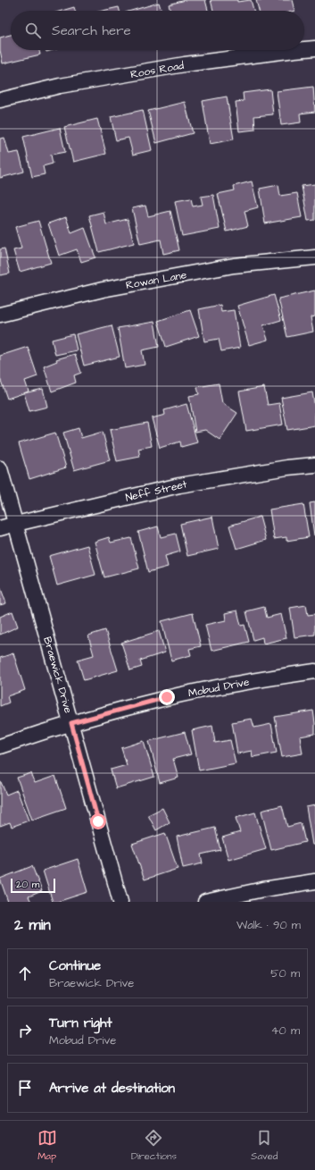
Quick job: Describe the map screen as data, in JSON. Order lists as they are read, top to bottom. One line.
{"streets":{"street":["Roos Road","Rowan Lane","Neff Street","Braewick Drive","Mobud Drive"]},"crossings":[["Neff Street","Braewick Drive"],["Braewick Drive","Mobud Drive"]],"scale_bar":"20 m","page":{"search":"Search here","scale":"20 m","heading":["2 min","Walk · 90 m"],"list":[["Continue","Braewick Drive","50 m"],["Turn right","Mobud Drive","40 m"],"Arrive at destination"],"nav":["Map","Directions","Saved"]}}
